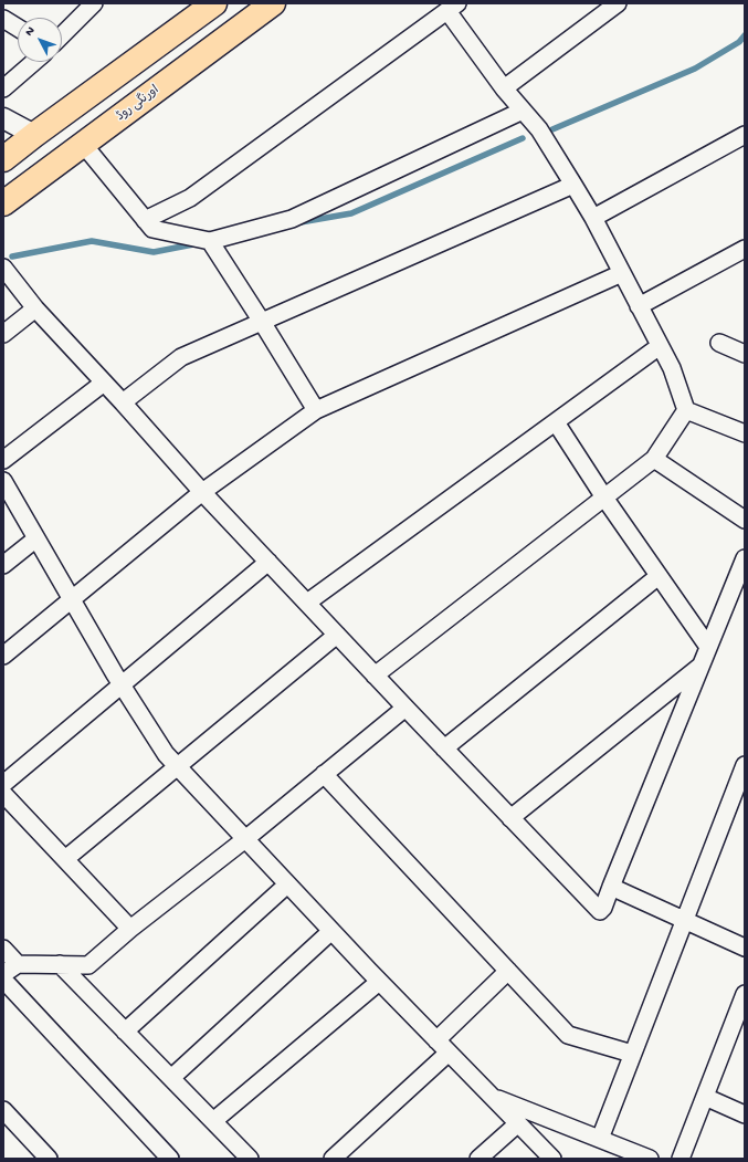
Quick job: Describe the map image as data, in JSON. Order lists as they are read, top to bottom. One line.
{"streets":{"main road":["اورنگی روڈ"]},"north":"top left"}
